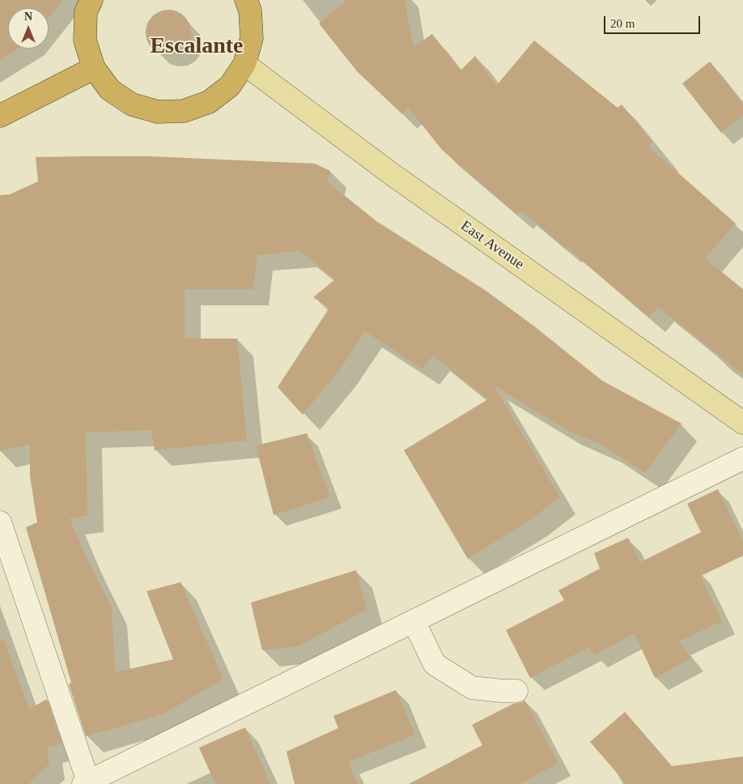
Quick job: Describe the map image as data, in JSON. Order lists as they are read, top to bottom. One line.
{"streets":{"main road":["East Avenue"]},"districts":["Escalante"],"scale_bar":"20 m","north":"top"}
